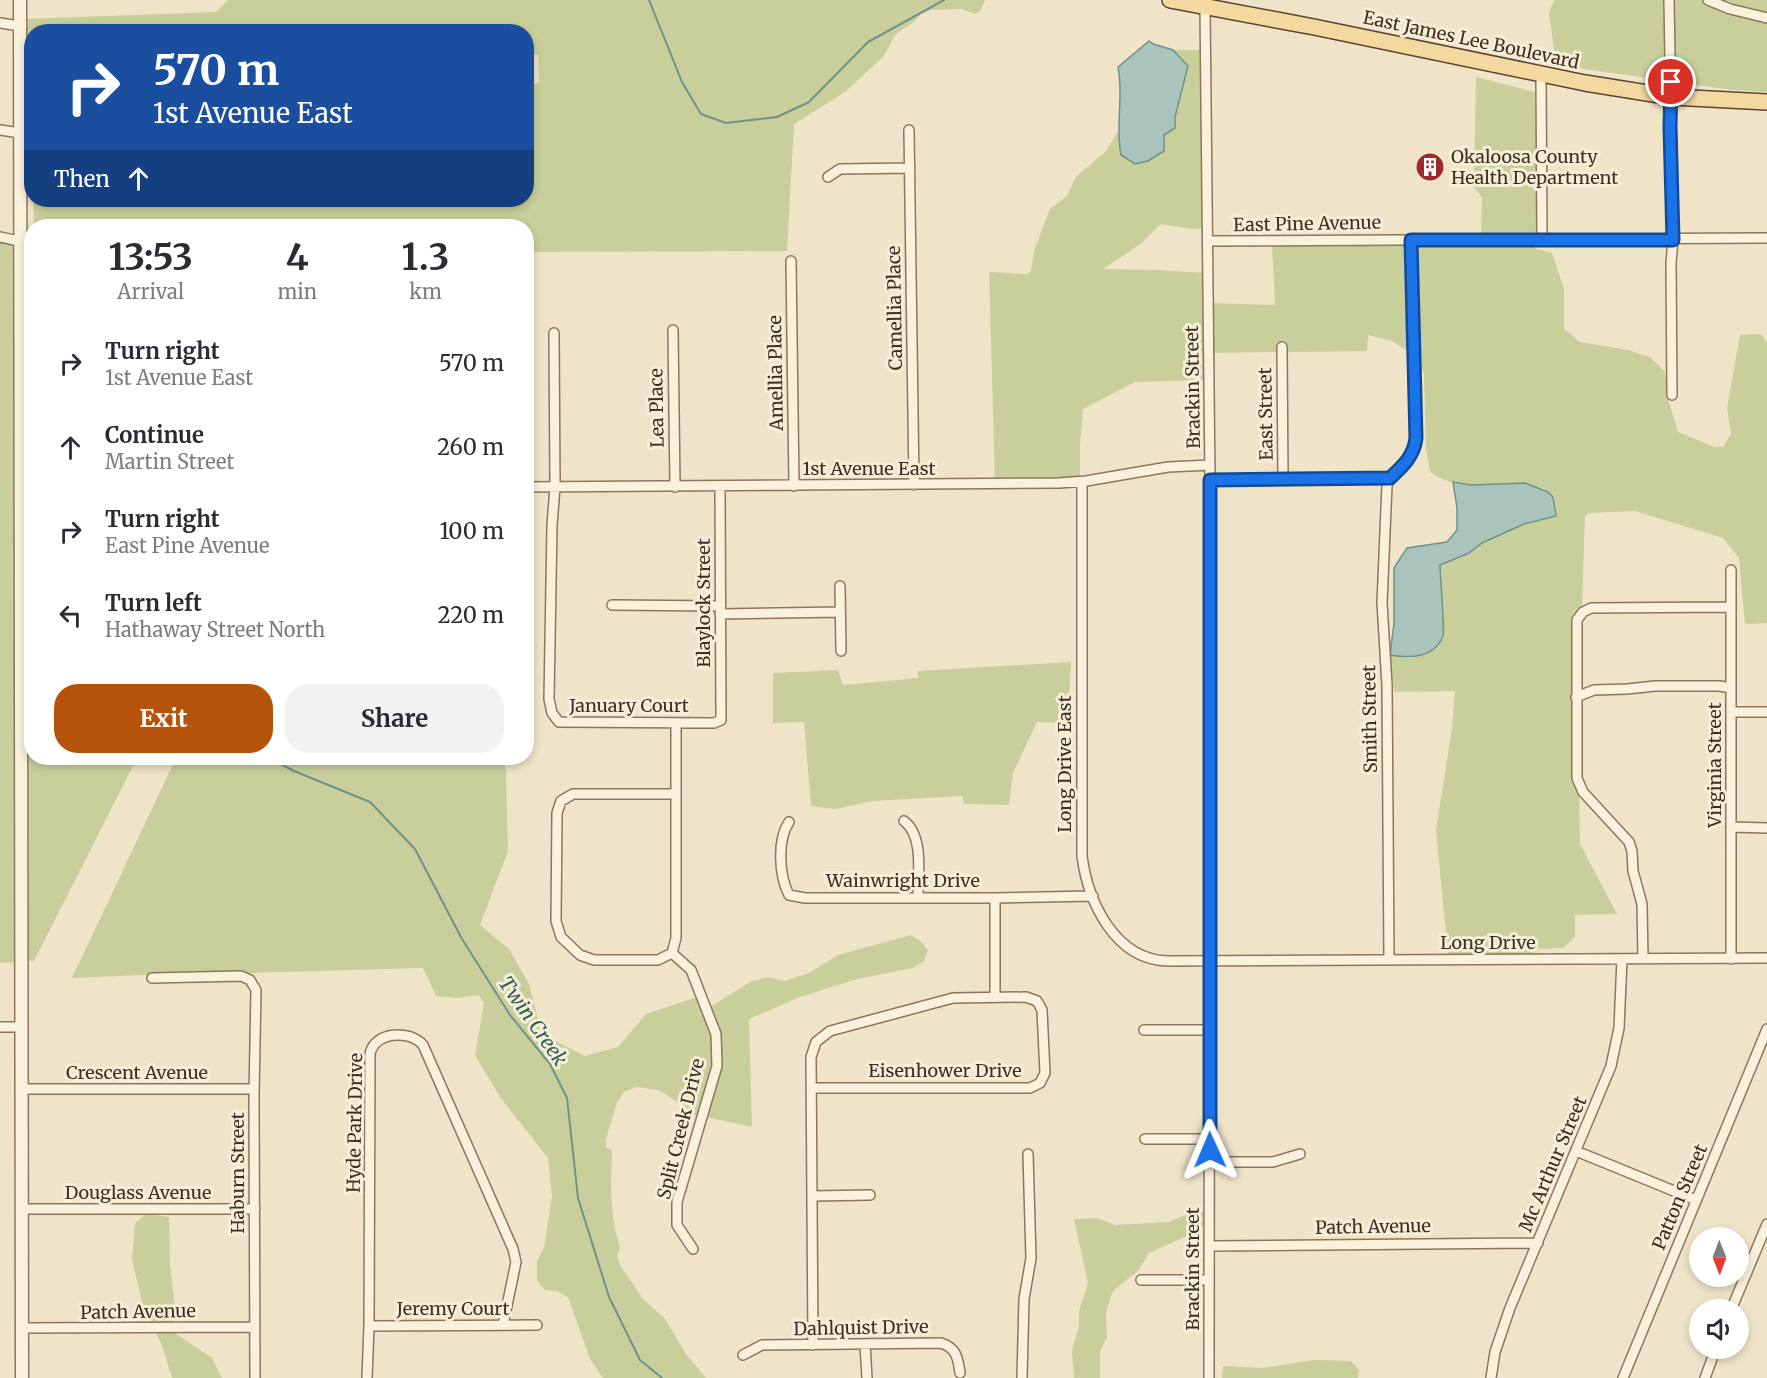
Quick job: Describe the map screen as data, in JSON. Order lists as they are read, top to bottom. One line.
{"streets":{"main road":["East James Lee Boulevard"],"street":["East Pine Avenue","Camellia Place","Amellia Place","Brackin Street","Lea Place","East Street","1st Avenue East","Blaylock Street","January Court","Smith Street","Long Drive East","Virginia Street","Wainwright Drive","Long Drive","Eisenhower Drive","Crescent Avenue","Hyde Park Drive","Split Creek Drive","Mc Arthur Street","Haburn Street","Douglass Avenue","Patton Street","Patch Avenue","Jeremy Court","Dahlquist Drive"]},"crossings":[["East James Lee Boulevard","Brackin Street"],["East Pine Avenue","Brackin Street"],["Camellia Place","1st Avenue East"],["Amellia Place","1st Avenue East"],["Brackin Street","1st Avenue East"],["Brackin Street","Long Drive East"],["Brackin Street","Long Drive"],["Brackin Street","Patch Avenue"],["Lea Place","1st Avenue East"],["1st Avenue East","Blaylock Street"],["1st Avenue East","January Court"],["1st Avenue East","Long Drive East"],["Blaylock Street","January Court"],["Smith Street","Long Drive"],["Long Drive East","Wainwright Drive"],["Long Drive East","Long Drive"],["Virginia Street","Long Drive"],["Long Drive","Mc Arthur Street"],["Eisenhower Drive","Dahlquist Drive"],["Crescent Avenue","Haburn Street"],["Hyde Park Drive","Jeremy Court"],["Mc Arthur Street","Patch Avenue"],["Haburn Street","Douglass Avenue"],["Haburn Street","Patch Avenue"]],"water":["Twin Creek"],"places":{"building":["Okaloosa County Health Department"]},"north":"bottom","page":{"turn":["570 m","1st Avenue East"],"then":"Then","eta":["13:53","Arrival","4","min","1.3","km"],"list":[{"name":"Turn right","note":"1st Avenue East","value":"570 m"},{"name":"Continue","note":"Martin Street","value":"260 m"},{"name":"Turn right","note":"East Pine Avenue","value":"100 m"},{"name":"Turn left","note":"Hathaway Street North","value":"220 m"}],"buttons":["Exit","Share"]}}
